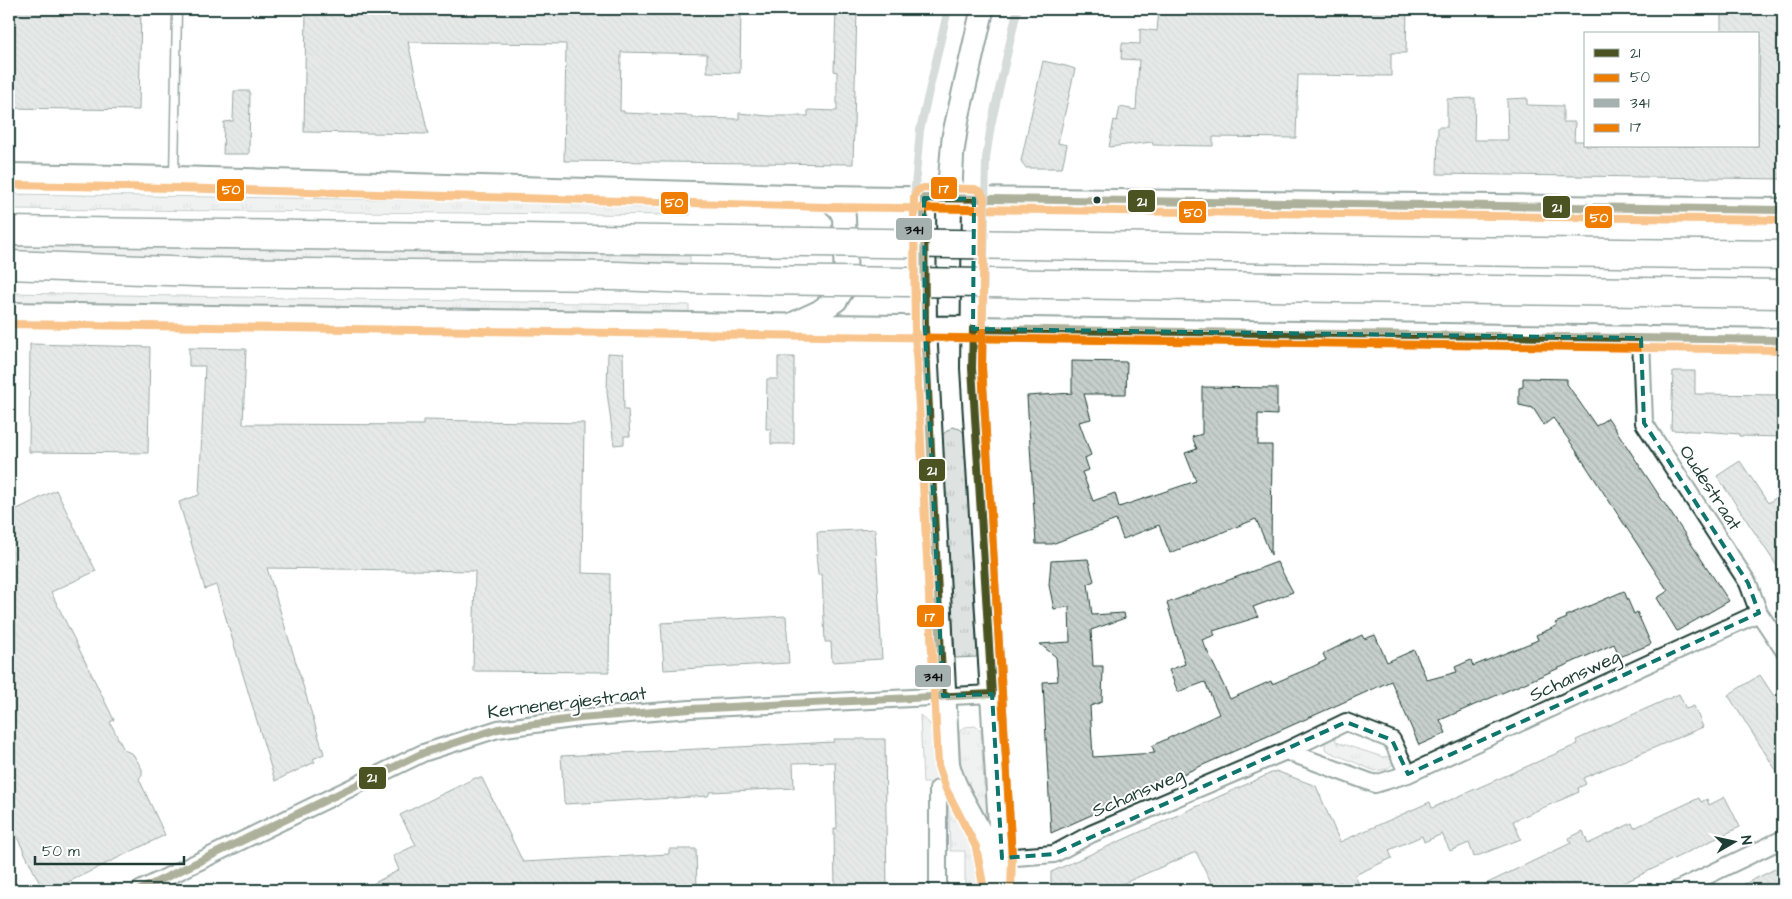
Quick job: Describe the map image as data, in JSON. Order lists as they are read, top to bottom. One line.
{"streets":{"street":["Oudestraat","Schansweg","Kernenergiestraat"]},"crossings":[["Oudestraat","Schansweg"]],"lines":["transit line 341","transit line 50","transit line 17","transit line 21"],"legend":["21","50","341","17"],"scale_bar":"50 m","north":"right"}
